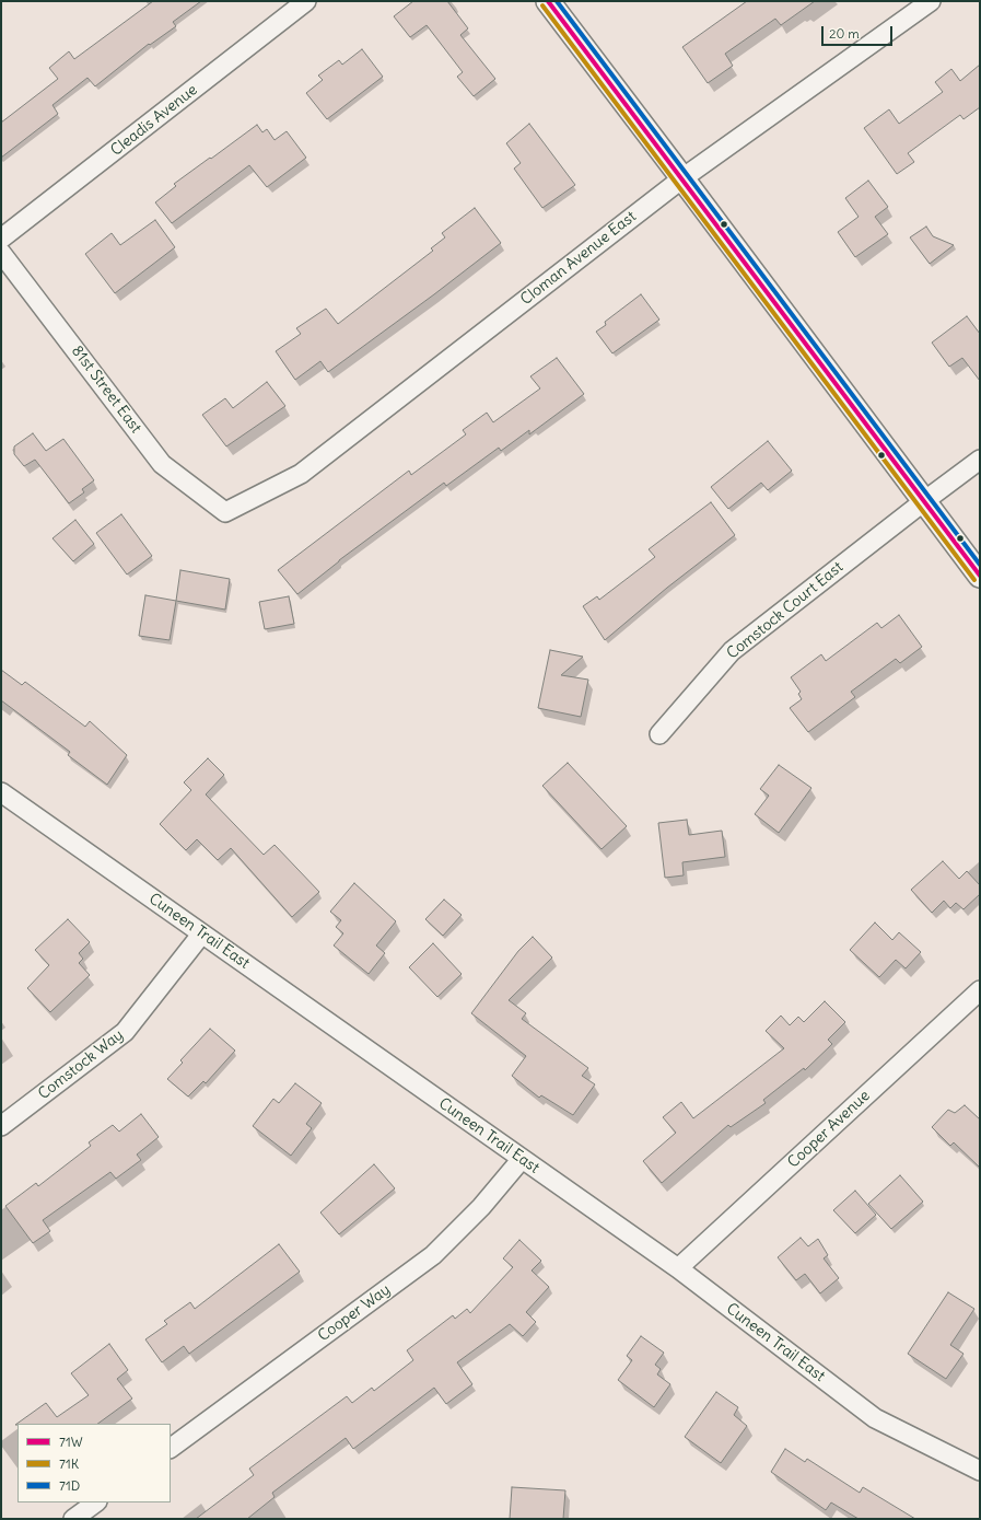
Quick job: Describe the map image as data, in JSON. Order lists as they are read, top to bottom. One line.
{"streets":{"street":["Cleadis Avenue","Cloman Avenue East","81st Street East","Comstock Court East","Cuneen Trail East","Comstock Way","Cooper Avenue","Cooper Way"]},"crossings":[["Cloman Avenue East","81st Street East"],["Cuneen Trail East","Comstock Way"],["Cuneen Trail East","Cooper Avenue"],["Cuneen Trail East","Cooper Way"]],"lines":["transit line 71W","transit line 71D","transit line 71K"],"legend":["71W","71K","71D"],"scale_bar":"20 m"}
